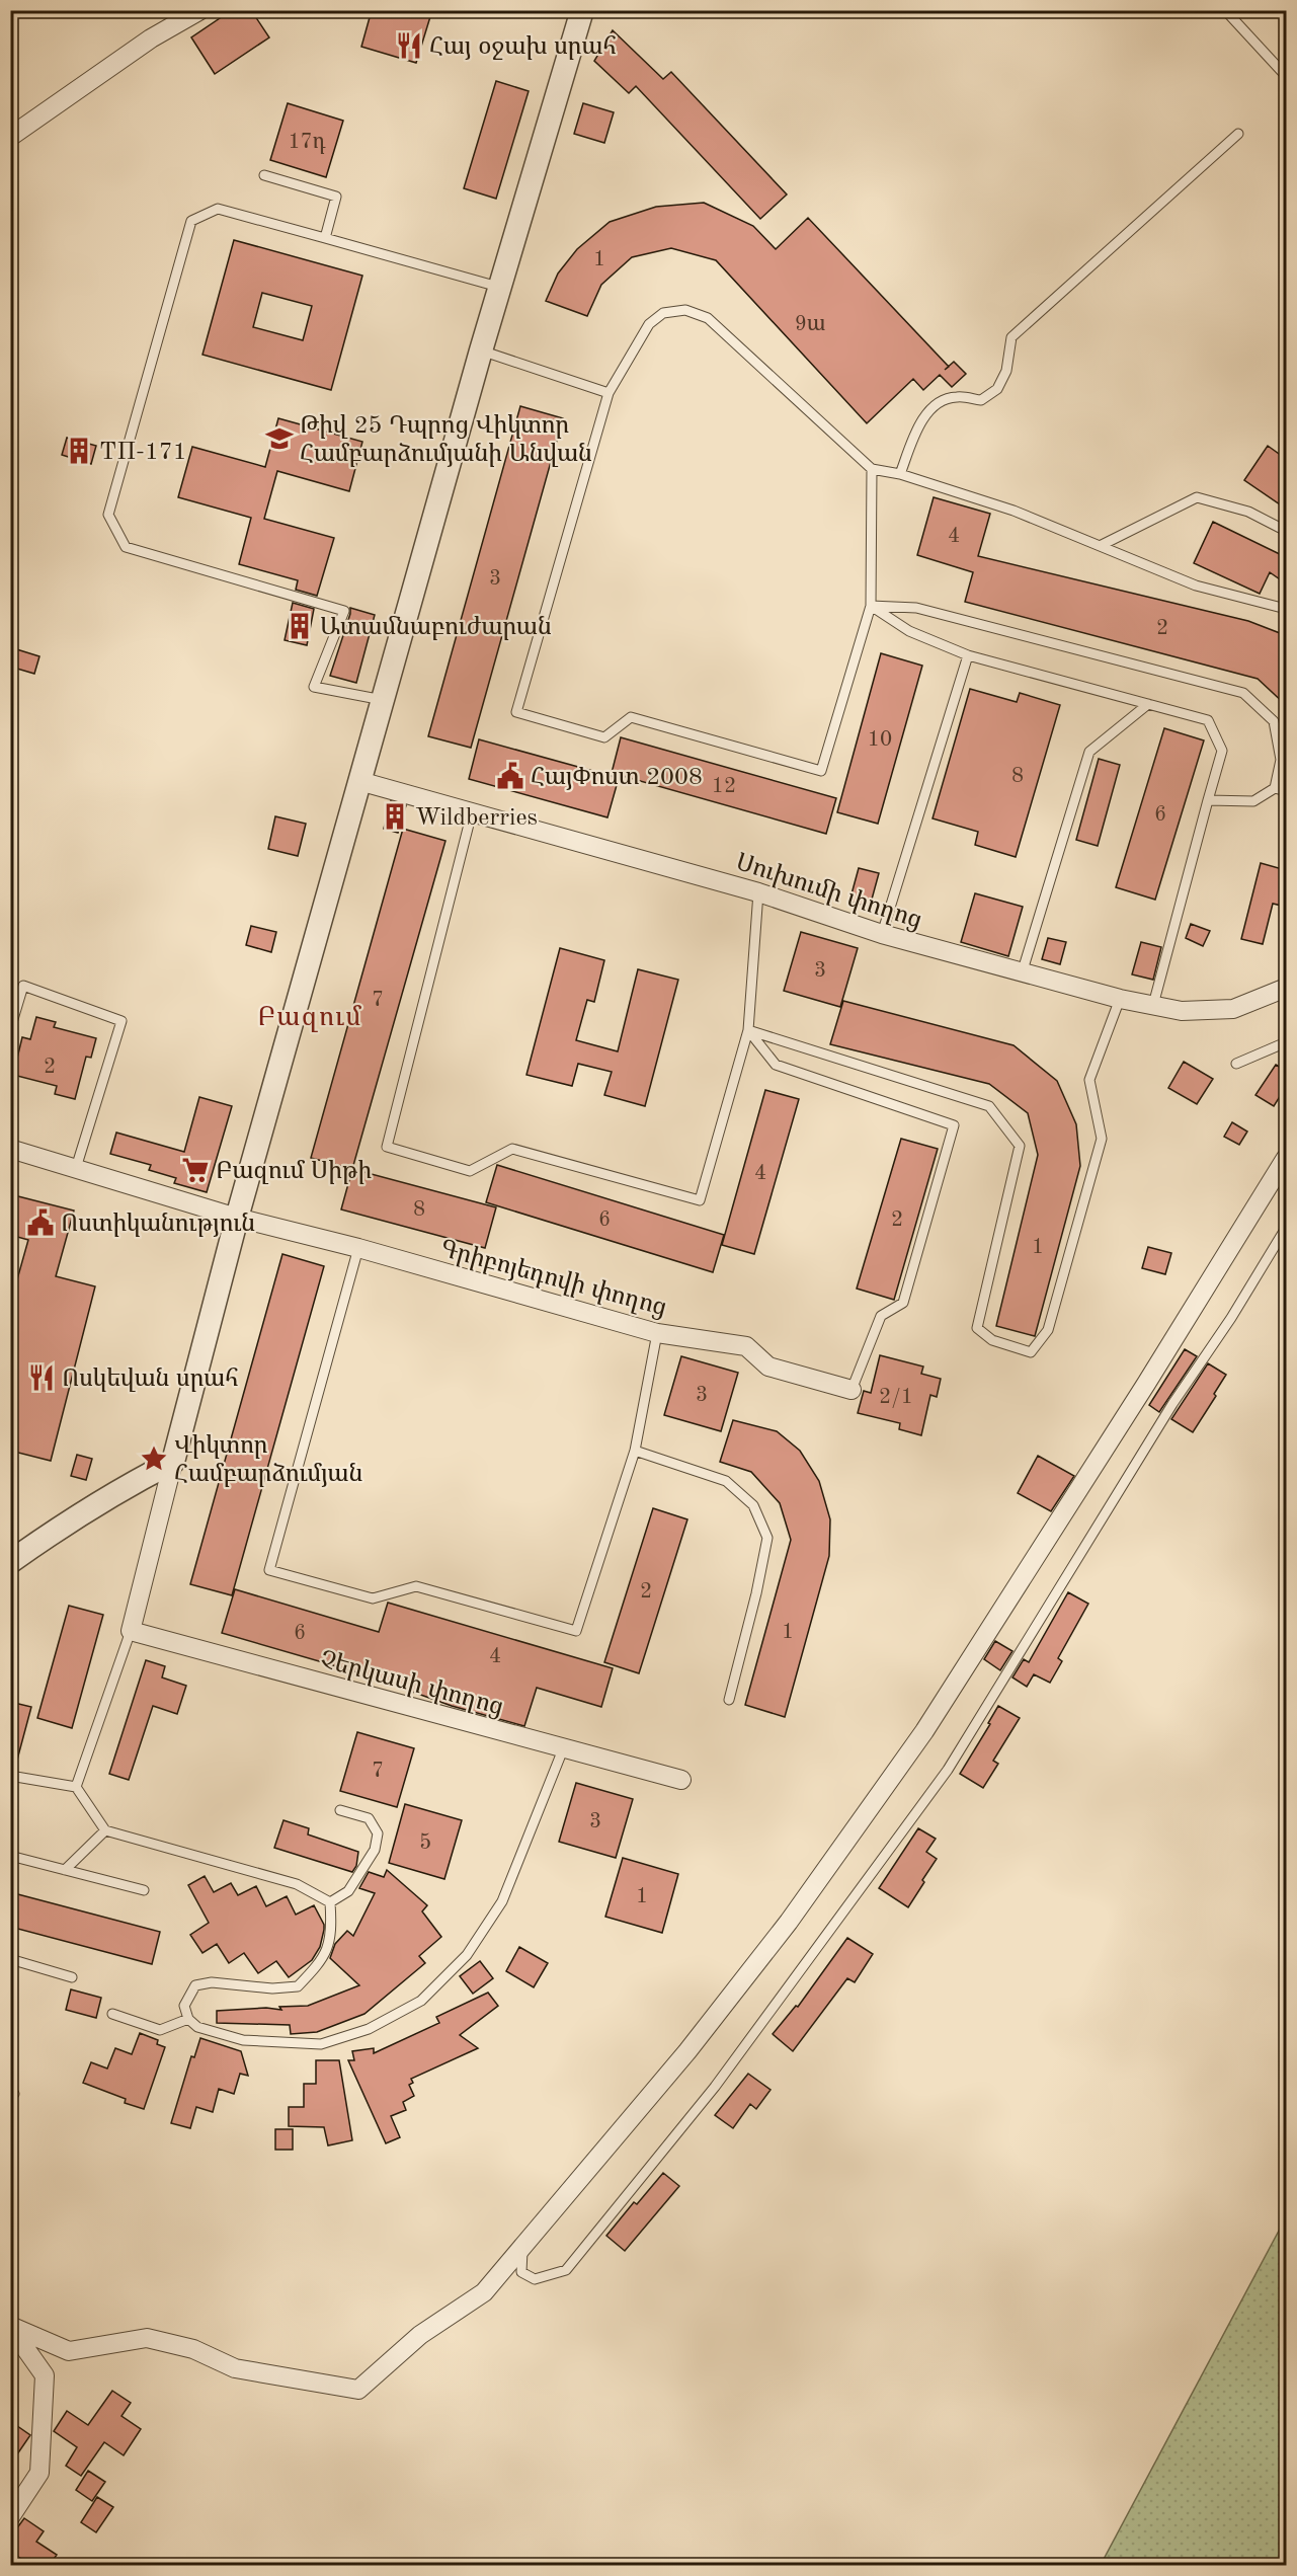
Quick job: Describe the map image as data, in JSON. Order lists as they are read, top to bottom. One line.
{"streets":{"street":["Սուխումի փողոց","Գրիբոյեդովի փողոց","Չերկասի փողոց"]},"districts":["Բազում"],"places":{"restaurant":["Հայ օջախ սրահ","Ոսկեվան սրահ"],"school or university":["Թիվ 25 Դպրոց Վիկտոր Համբարձումյանի Անվան"],"building":["ТП-171","Ատամնաբուժարան","Wildberries"],"public building":["ՀայՓոստ 2008","Ոստիկանություն"],"supermarket":["Բազում Սիթի"],"place":["Վիկտոր Համբարձումյան"]},"house_numbers":["17դ","1","9ա","4","3","2","10","8","12","6","3","7","2","4","8","6","2","1","3","2/1","2","1","6","4","7","3","5","1"]}
